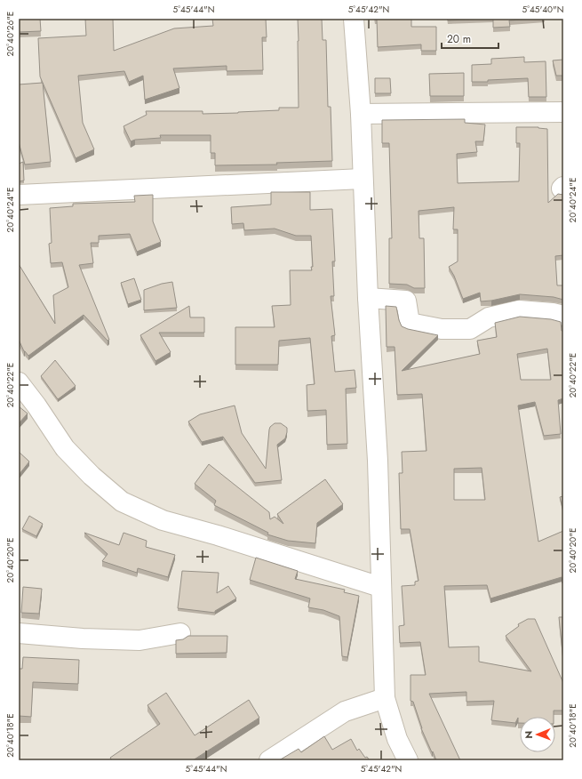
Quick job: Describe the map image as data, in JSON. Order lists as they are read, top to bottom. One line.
{"scale_bar":"20 m","north":"left","coordinates":["5°45'44\"N","5°45'42\"N","5°45'40\"N","20°40'26\"E","20°40'24\"E","20°40'22\"E","20°40'20\"E","20°40'18\"E"]}
